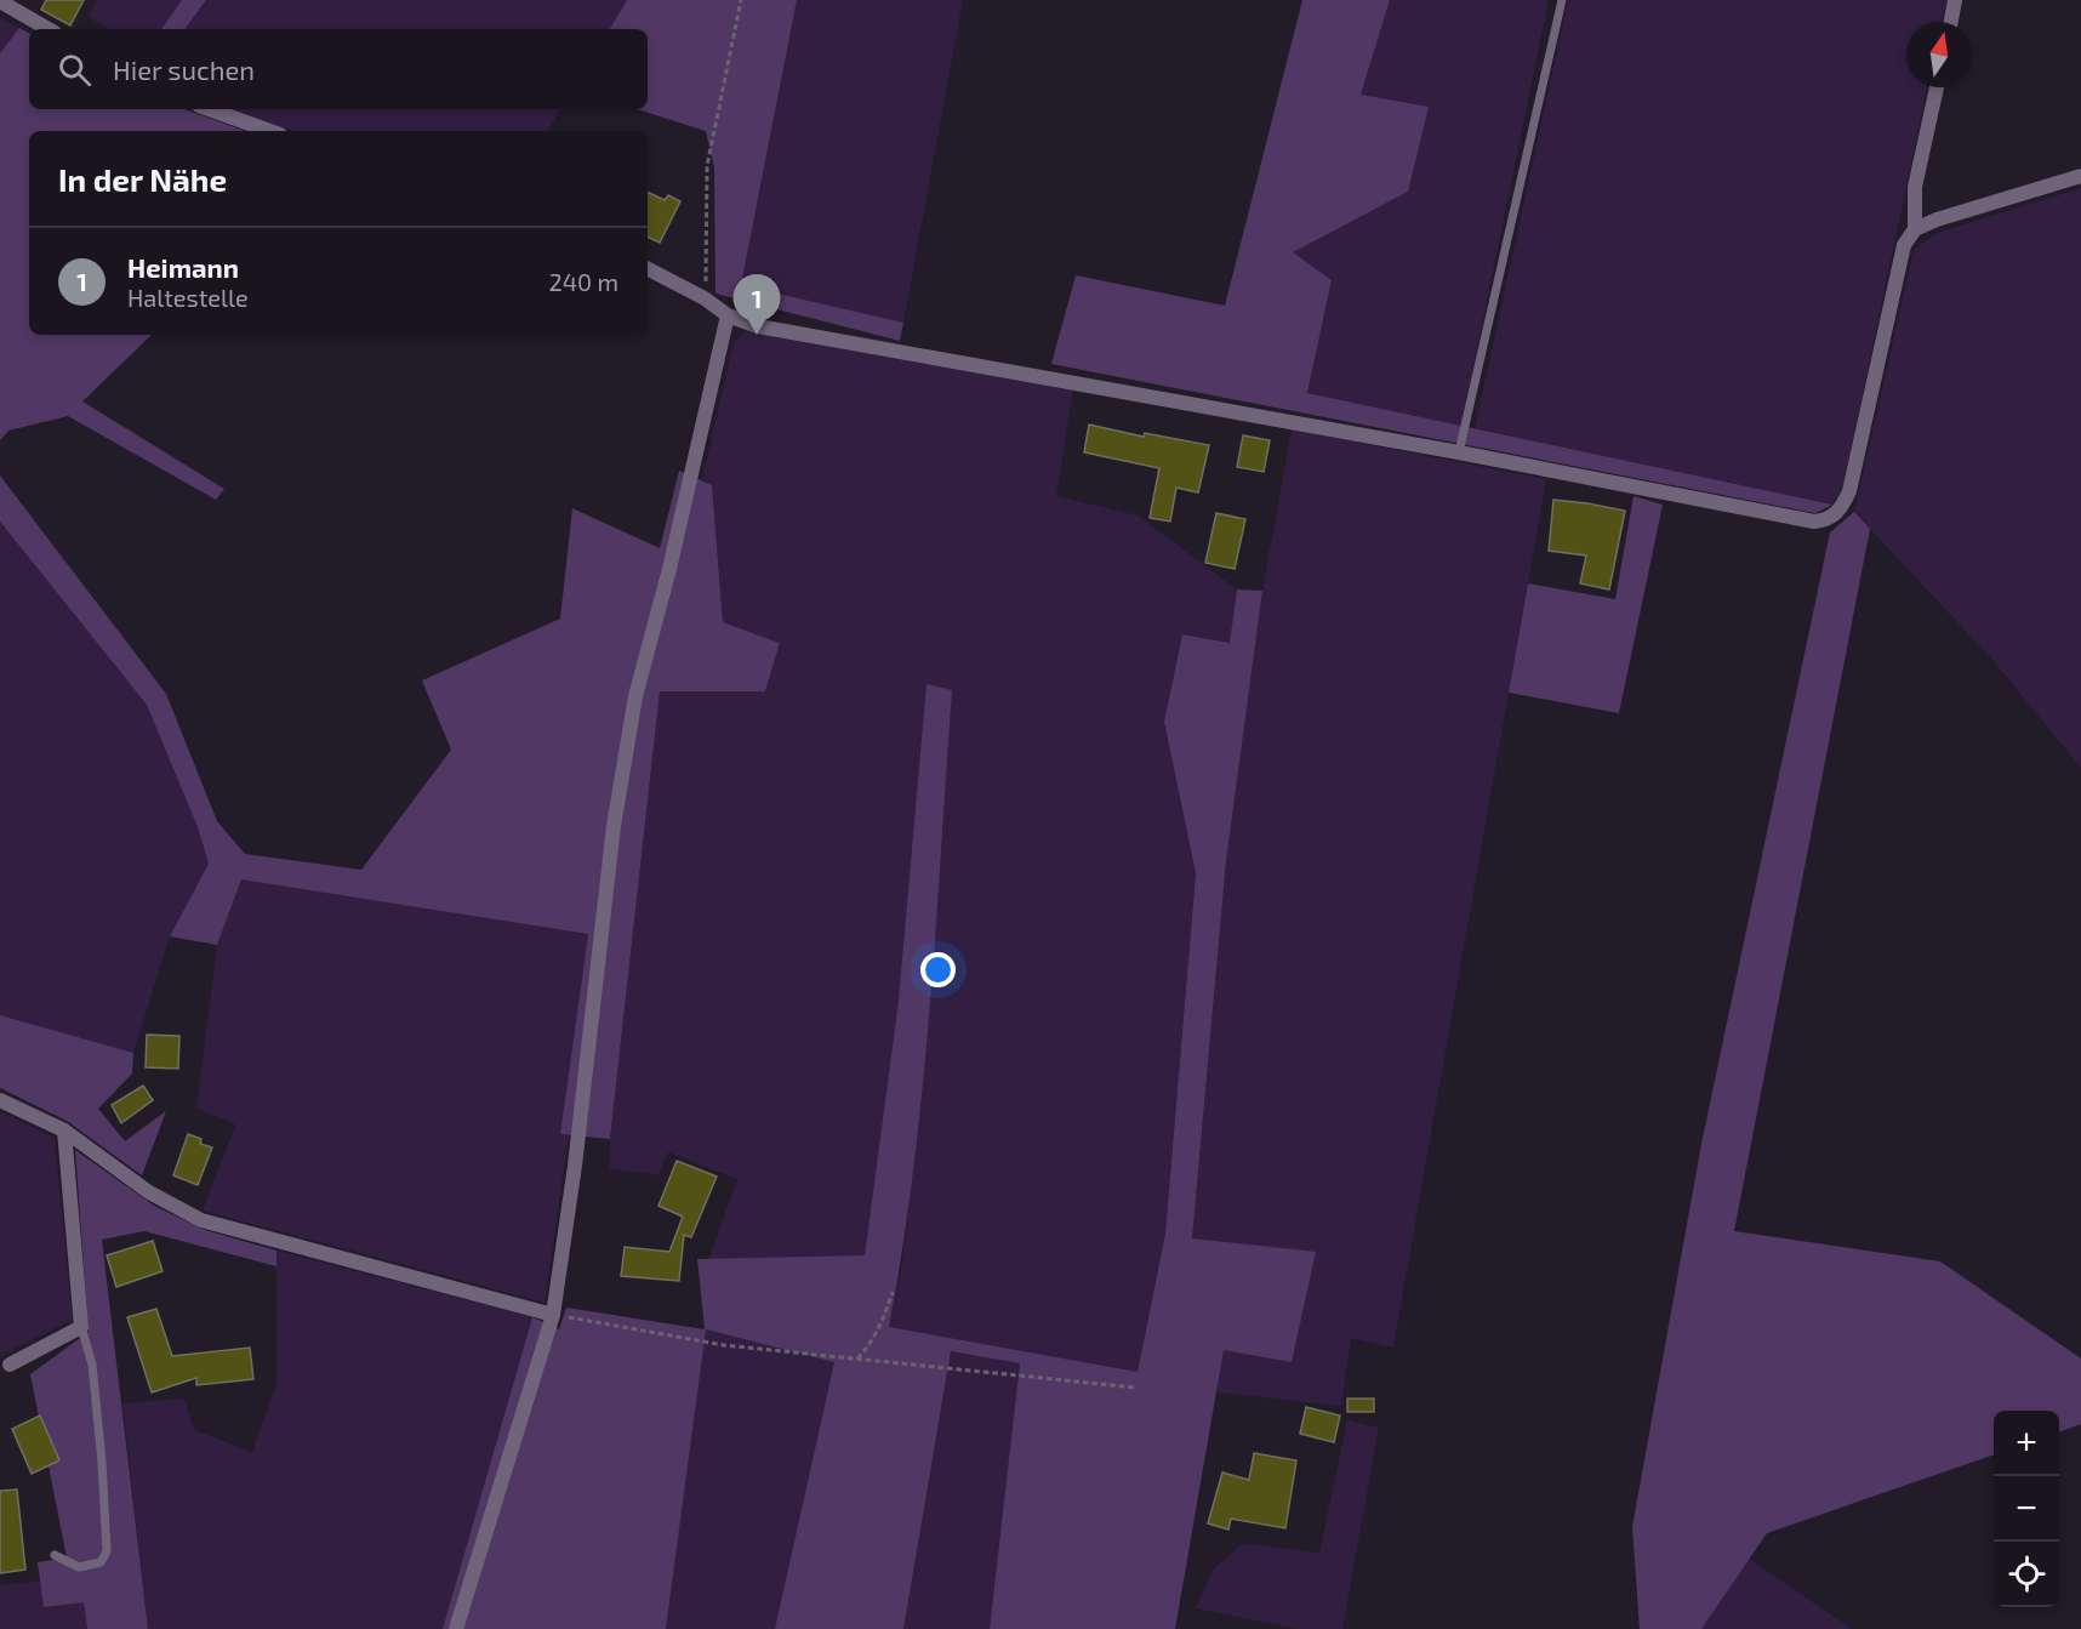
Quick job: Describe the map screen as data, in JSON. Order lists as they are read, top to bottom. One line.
{"north":"top","page":{"search":"Hier suchen","heading":"In der Nähe","list":[{"mark":"1","name":"Heimann","note":"Haltestelle","value":"240 m"}],"pins":"1","map_buttons":["+","−"]}}
